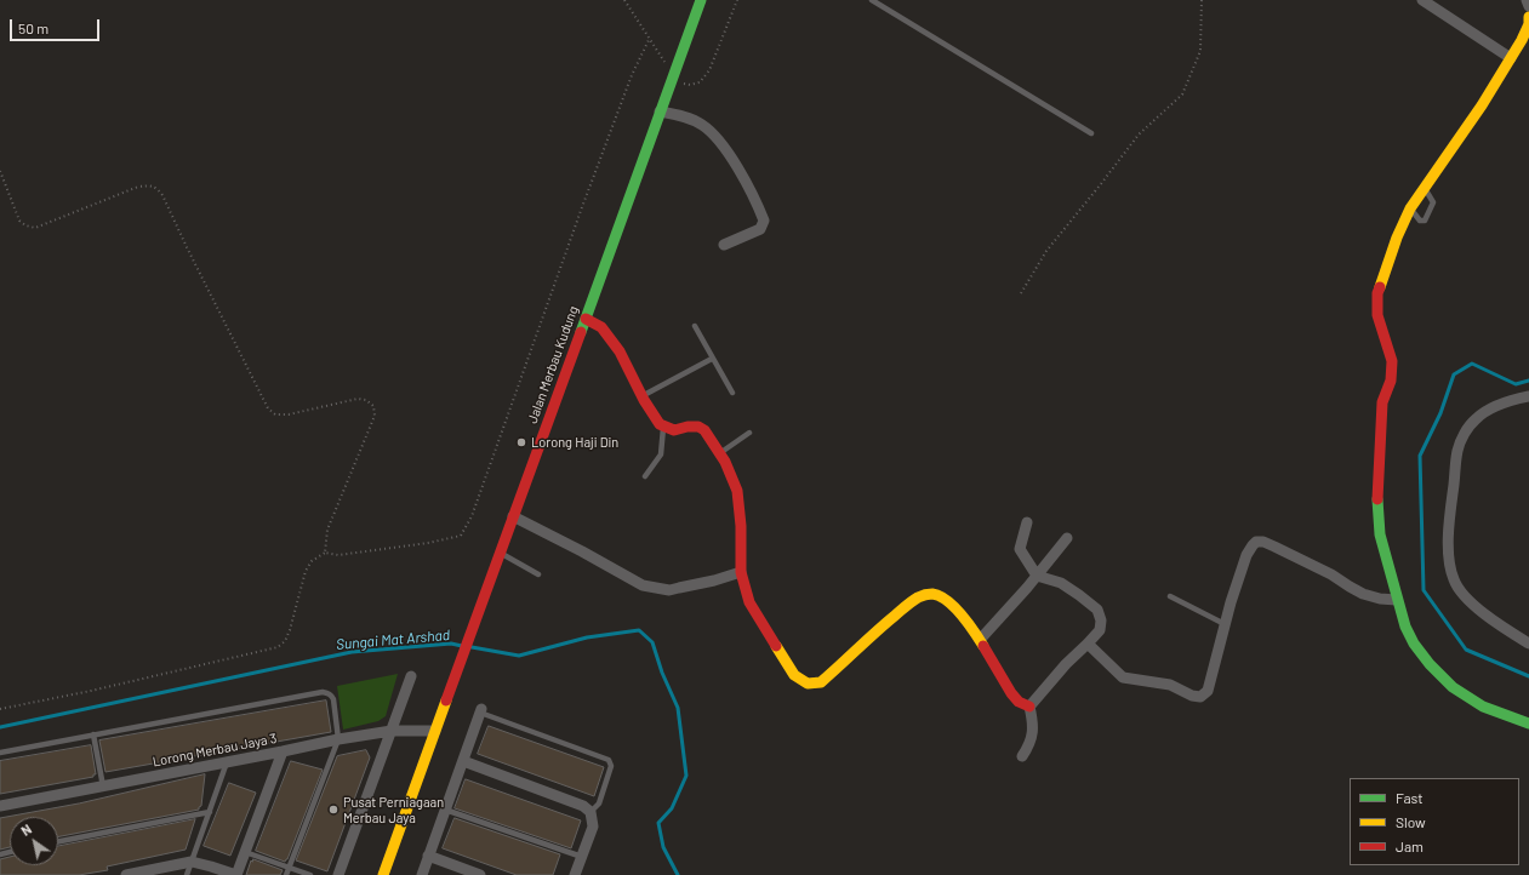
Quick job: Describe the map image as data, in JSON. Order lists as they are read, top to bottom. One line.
{"streets":{"street":["Jalan Merbau Kudung","Lorong Merbau Jaya 3"]},"crossings":[["Jalan Merbau Kudung","Lorong Merbau Jaya 3"]],"water":["Sungai Mat Arshad"],"places":["Lorong Haji Din","Pusat Perniagaan Merbau Jaya"],"legend":["Fast","Slow","Jam"],"scale_bar":"50 m","north":"top left"}
